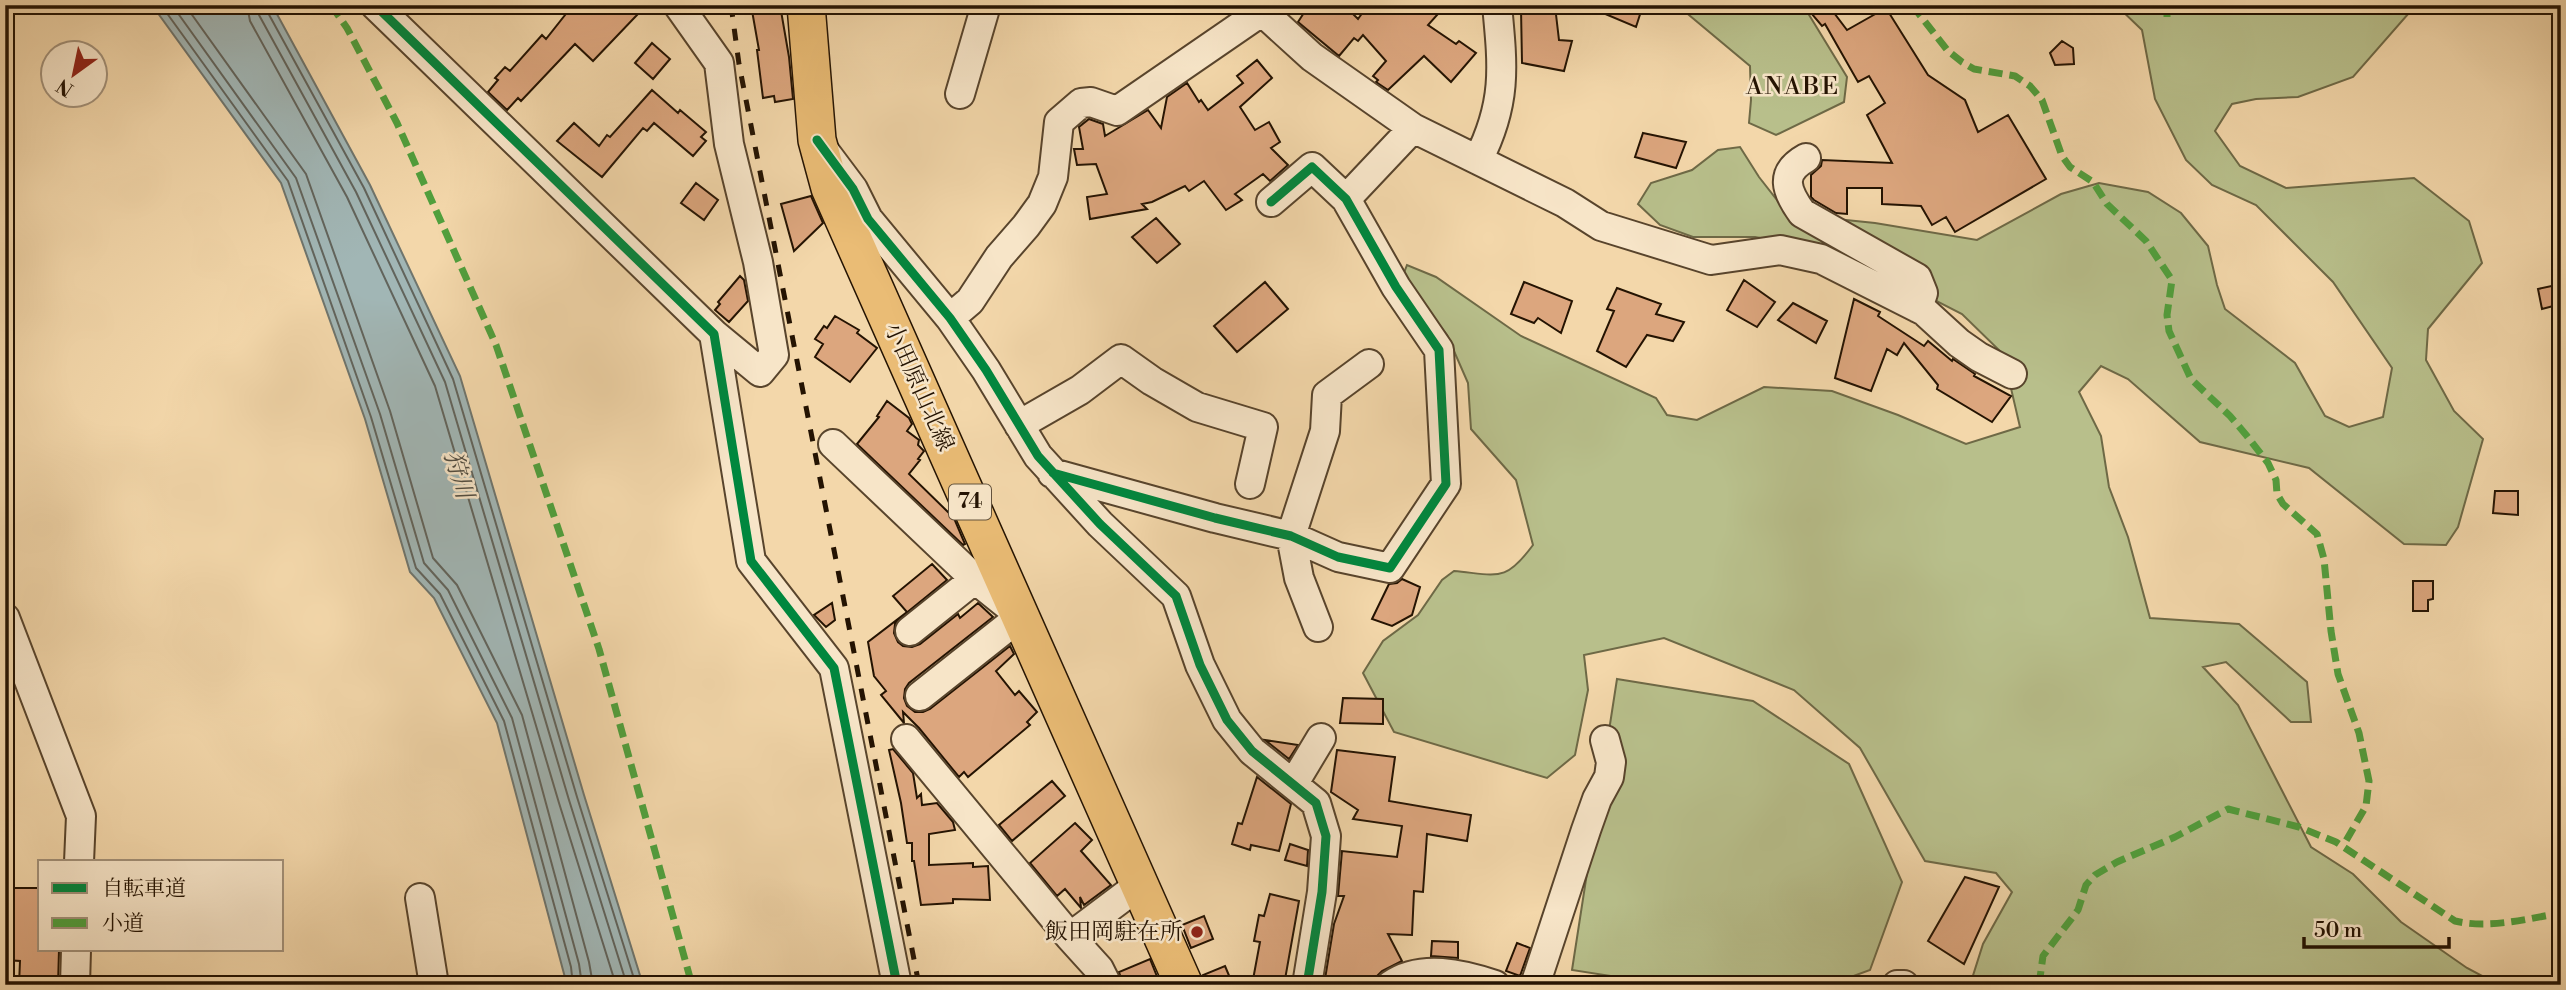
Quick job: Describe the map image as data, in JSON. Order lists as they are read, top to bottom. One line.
{"streets":{"main road":["小田原山北線","74"]},"districts":["ANABE"],"water":["狩川"],"places":["飯田岡駐在所"],"legend":["自転車道","小道"],"scale_bar":"50 m","north":"bottom left"}
